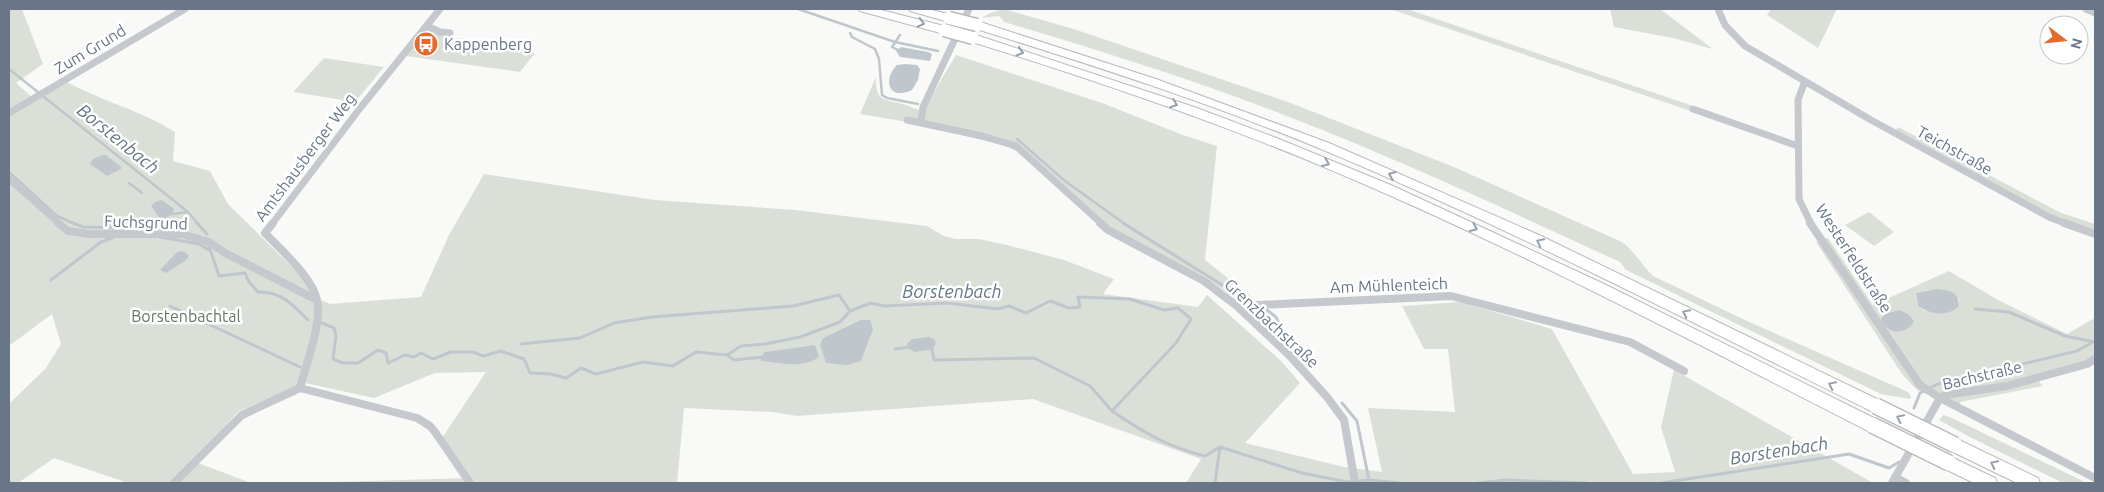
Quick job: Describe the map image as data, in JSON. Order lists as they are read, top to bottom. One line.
{"streets":{"street":["Zum Grund","Teichstraße","Amtshausberger Weg","Fuchsgrund","Westerfeldstraße","Am Mühlenteich","Grenzbachstraße","Bachstraße"]},"crossings":[["Teichstraße","Westerfeldstraße"],["Amtshausberger Weg","Fuchsgrund"],["Westerfeldstraße","Bachstraße"],["Am Mühlenteich","Grenzbachstraße"]],"water":["Borstenbach"],"parks":["Borstenbachtal"],"places":{"bus stop":["Kappenberg"]},"north":"right"}
